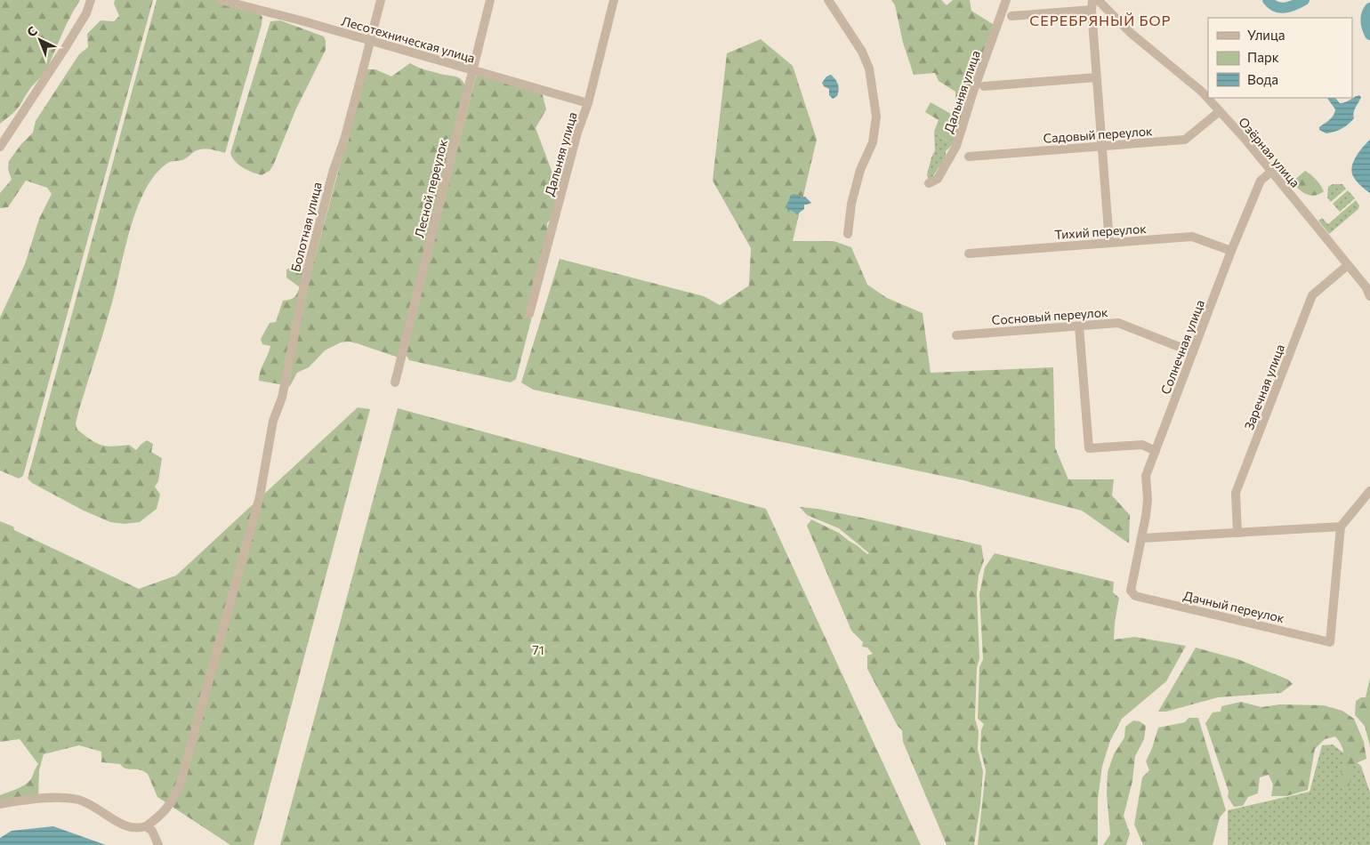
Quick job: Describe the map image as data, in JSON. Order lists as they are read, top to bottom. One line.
{"streets":{"street":["Лесотехническая улица","Дальняя улица","Садовый переулок","Озёрная улица","Лесной переулок","Болотная улица","Тихий переулок","Сосновый переулок","Солнечная улица","Заречная улица","Дачный переулок"]},"crossings":[["Лесотехническая улица","Дальняя улица"],["Лесотехническая улица","Лесной переулок"],["Лесотехническая улица","Болотная улица"],["Садовый переулок","Озёрная улица"],["Озёрная улица","Солнечная улица"],["Озёрная улица","Заречная улица"],["Тихий переулок","Солнечная улица"],["Сосновый переулок","Солнечная улица"],["Солнечная улица","Дачный переулок"]],"districts":["СЕРЕБРЯНЫЙ БОР"],"parks":["71"],"legend":["Улица","Парк","Вода"],"north":"top left"}
